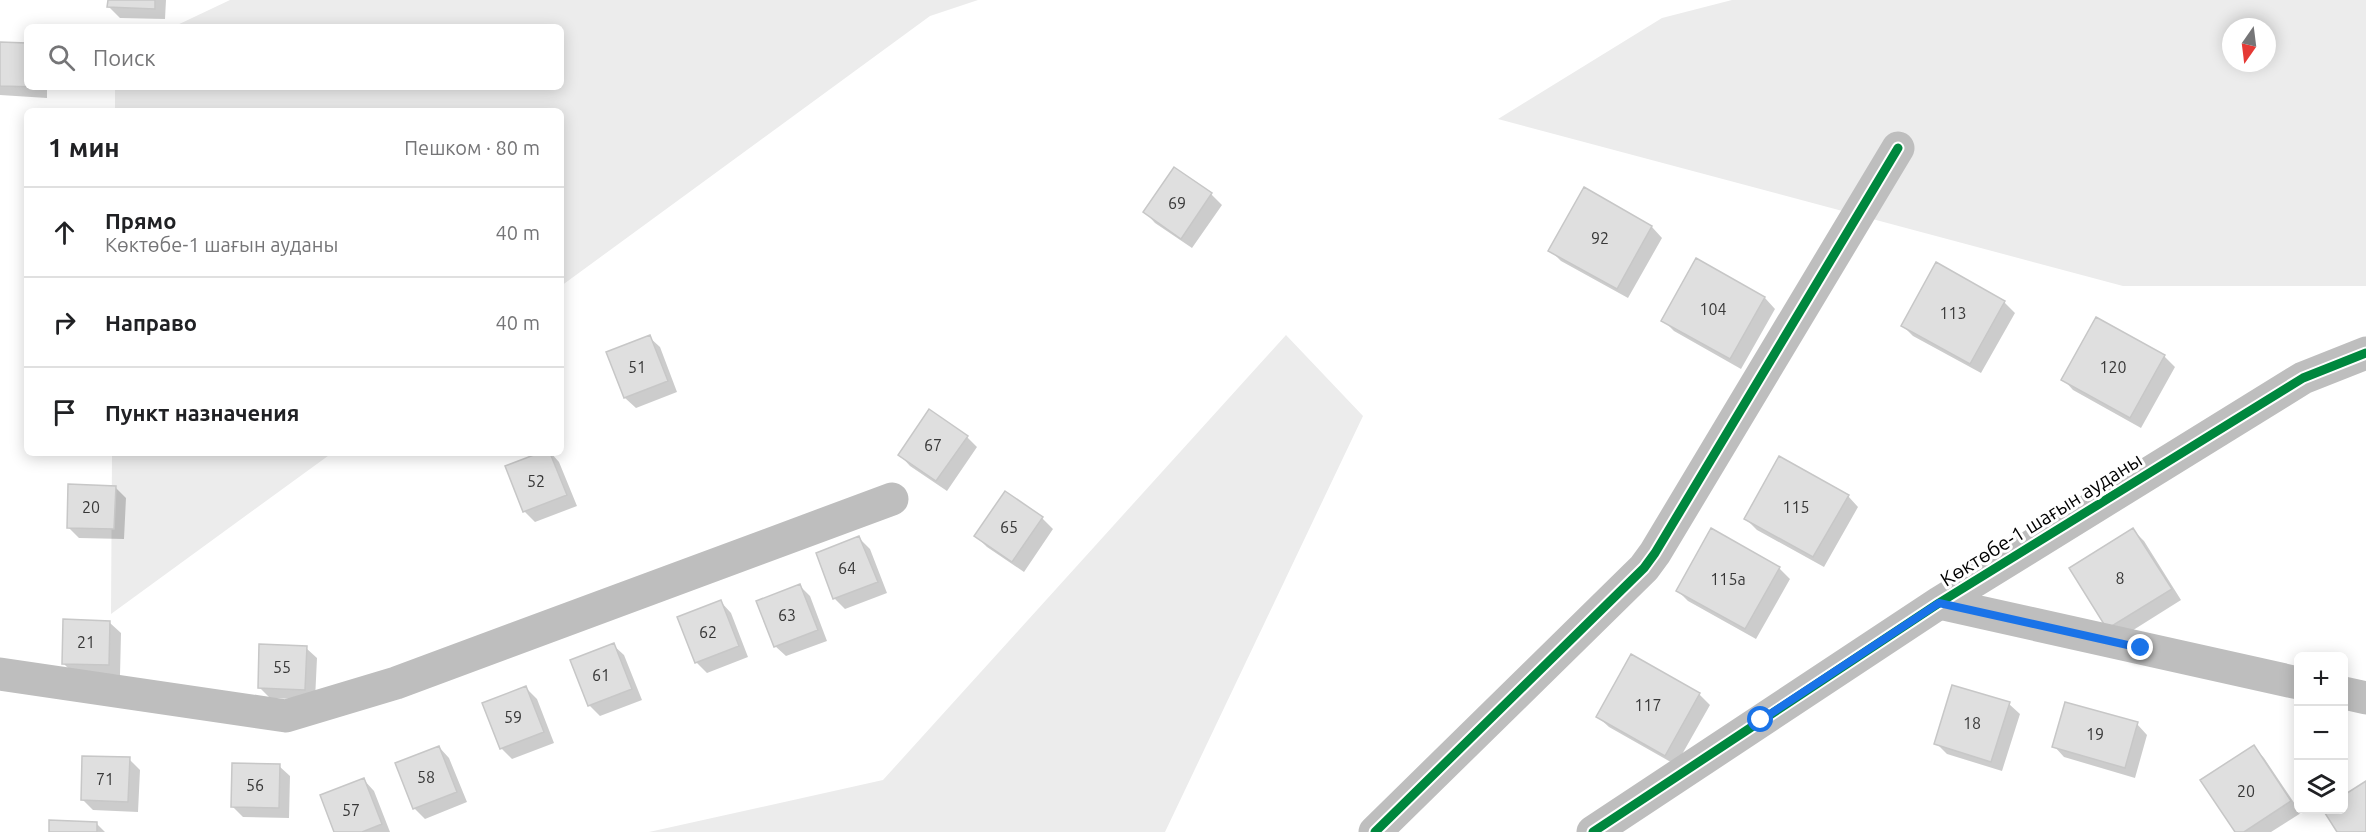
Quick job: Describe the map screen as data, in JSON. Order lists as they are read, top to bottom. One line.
{"streets":{"street":["Көктөбе-1 шағын ауданы"]},"house_numbers":["69","92","104","113","51","120","67","52","20","115","65","64","8","115а","63","62","21","55","61","117","59","18","19","58","71","56","20","57"],"north":"bottom","page":{"search":"Поиск","heading":["1 мин","Пешком · 80 m"],"list":[["Прямо","Көктөбе-1 шағын ауданы","40 m"],["Направо","40 m"],"Пункт назначения"],"map_buttons":["+","−"]}}
